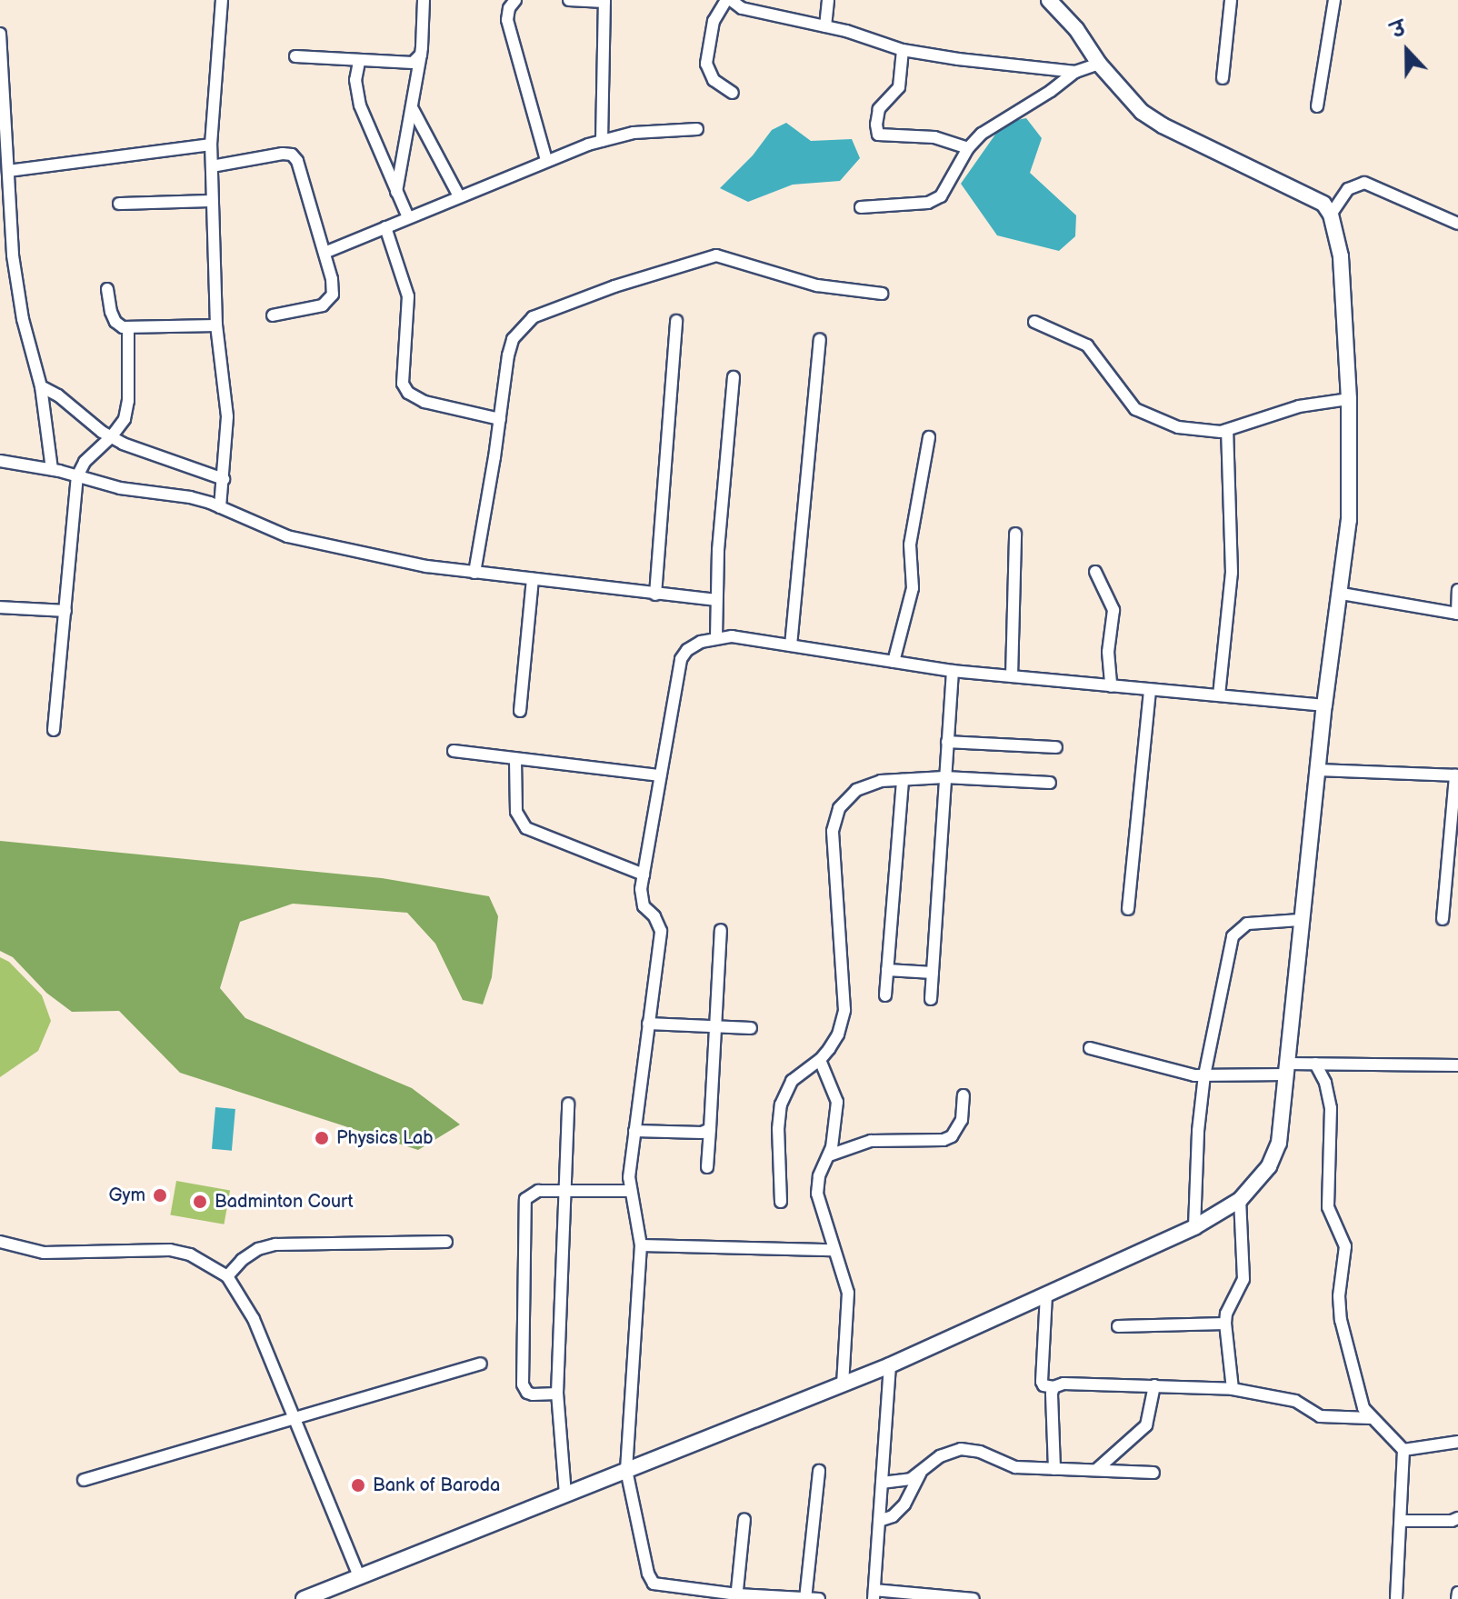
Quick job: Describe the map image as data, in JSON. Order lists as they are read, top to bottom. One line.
{"places":["Physics Lab","Gym","Badminton Court","Bank of Baroda"],"north":"top"}
